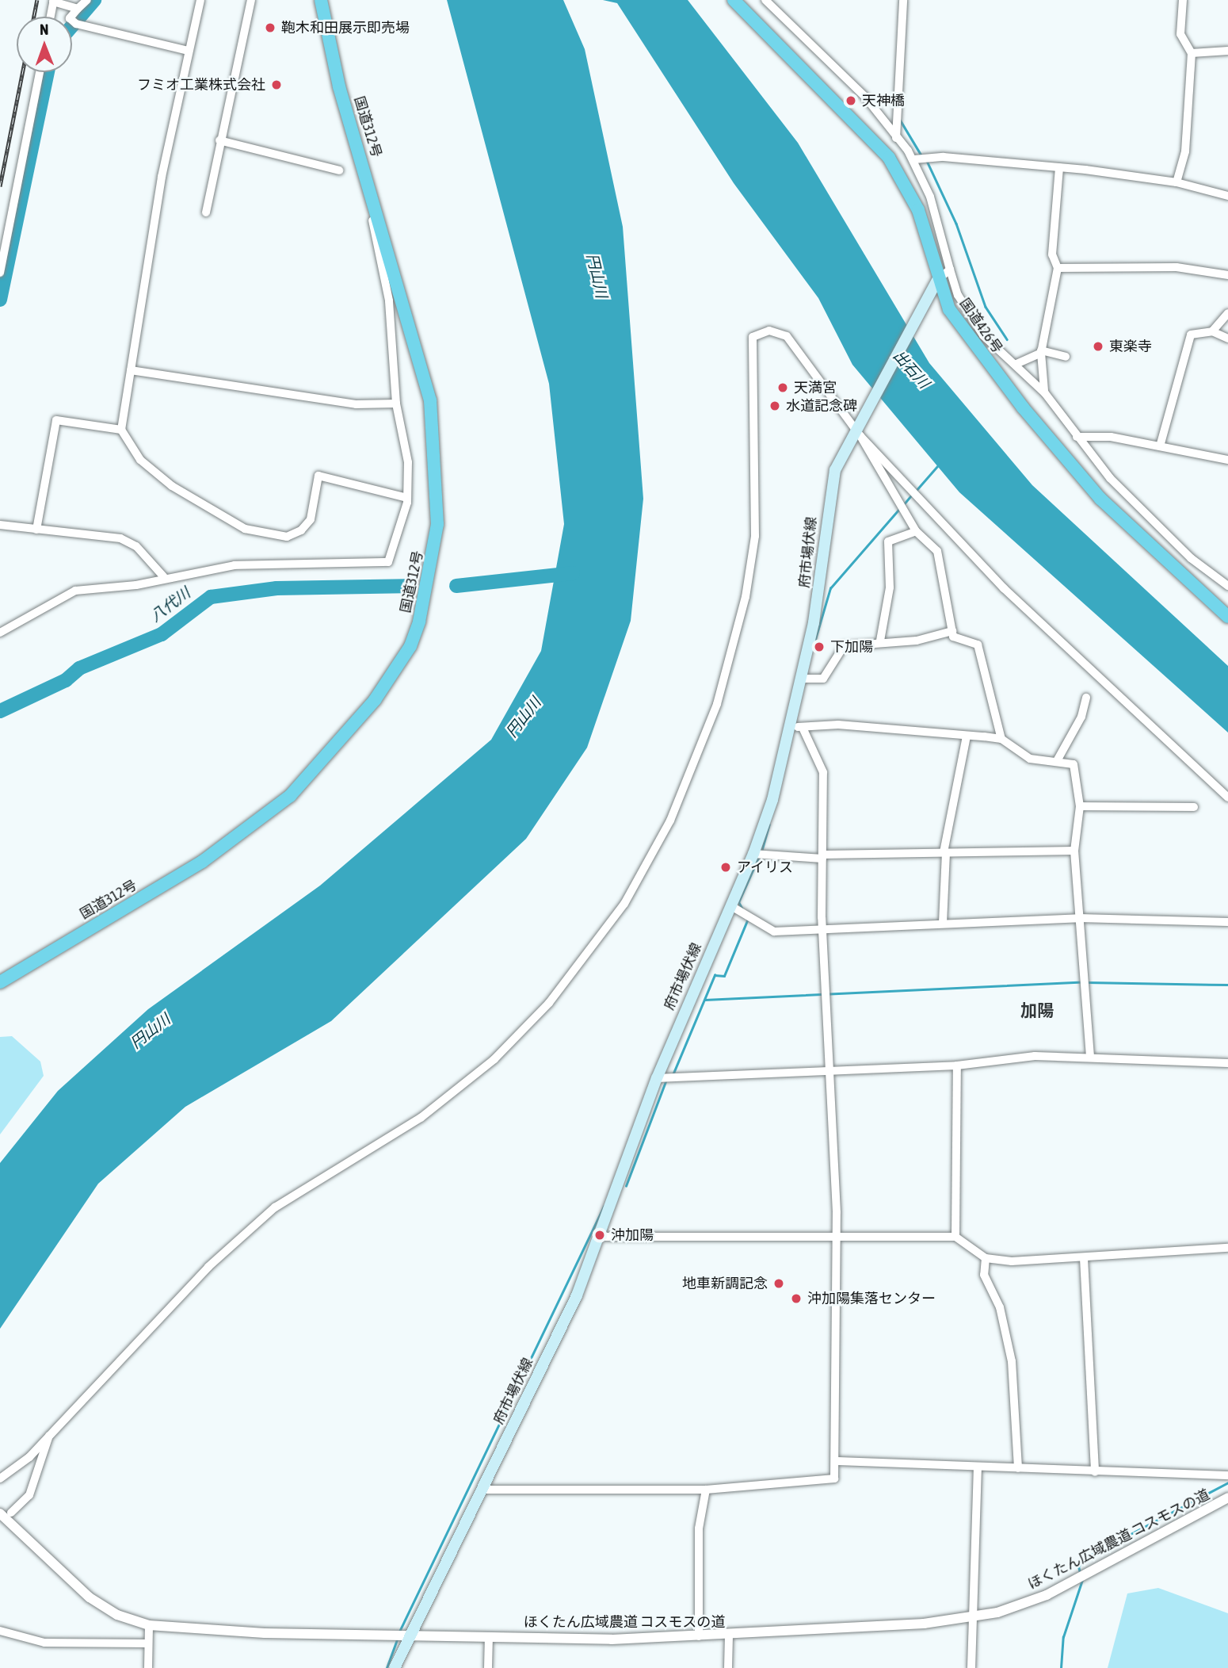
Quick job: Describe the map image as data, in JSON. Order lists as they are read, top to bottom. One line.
{"streets":{"highway":["国道312号","国道426号"],"main road":["府市場伏線"],"street":["ほくたん広域農道 コスモスの道"]},"crossings":[["国道426号","府市場伏線"],["府市場伏線","ほくたん広域農道 コスモスの道"]],"districts":["加陽"],"water":["円山川","出石川","八代川"],"places":["鞄木和田展示即売場","フミオ工業株式会社","天神橋","東楽寺","天満宮","水道記念碑","下加陽","アイリス","沖加陽","地車新調記念","沖加陽集落センター"],"north":"top"}
